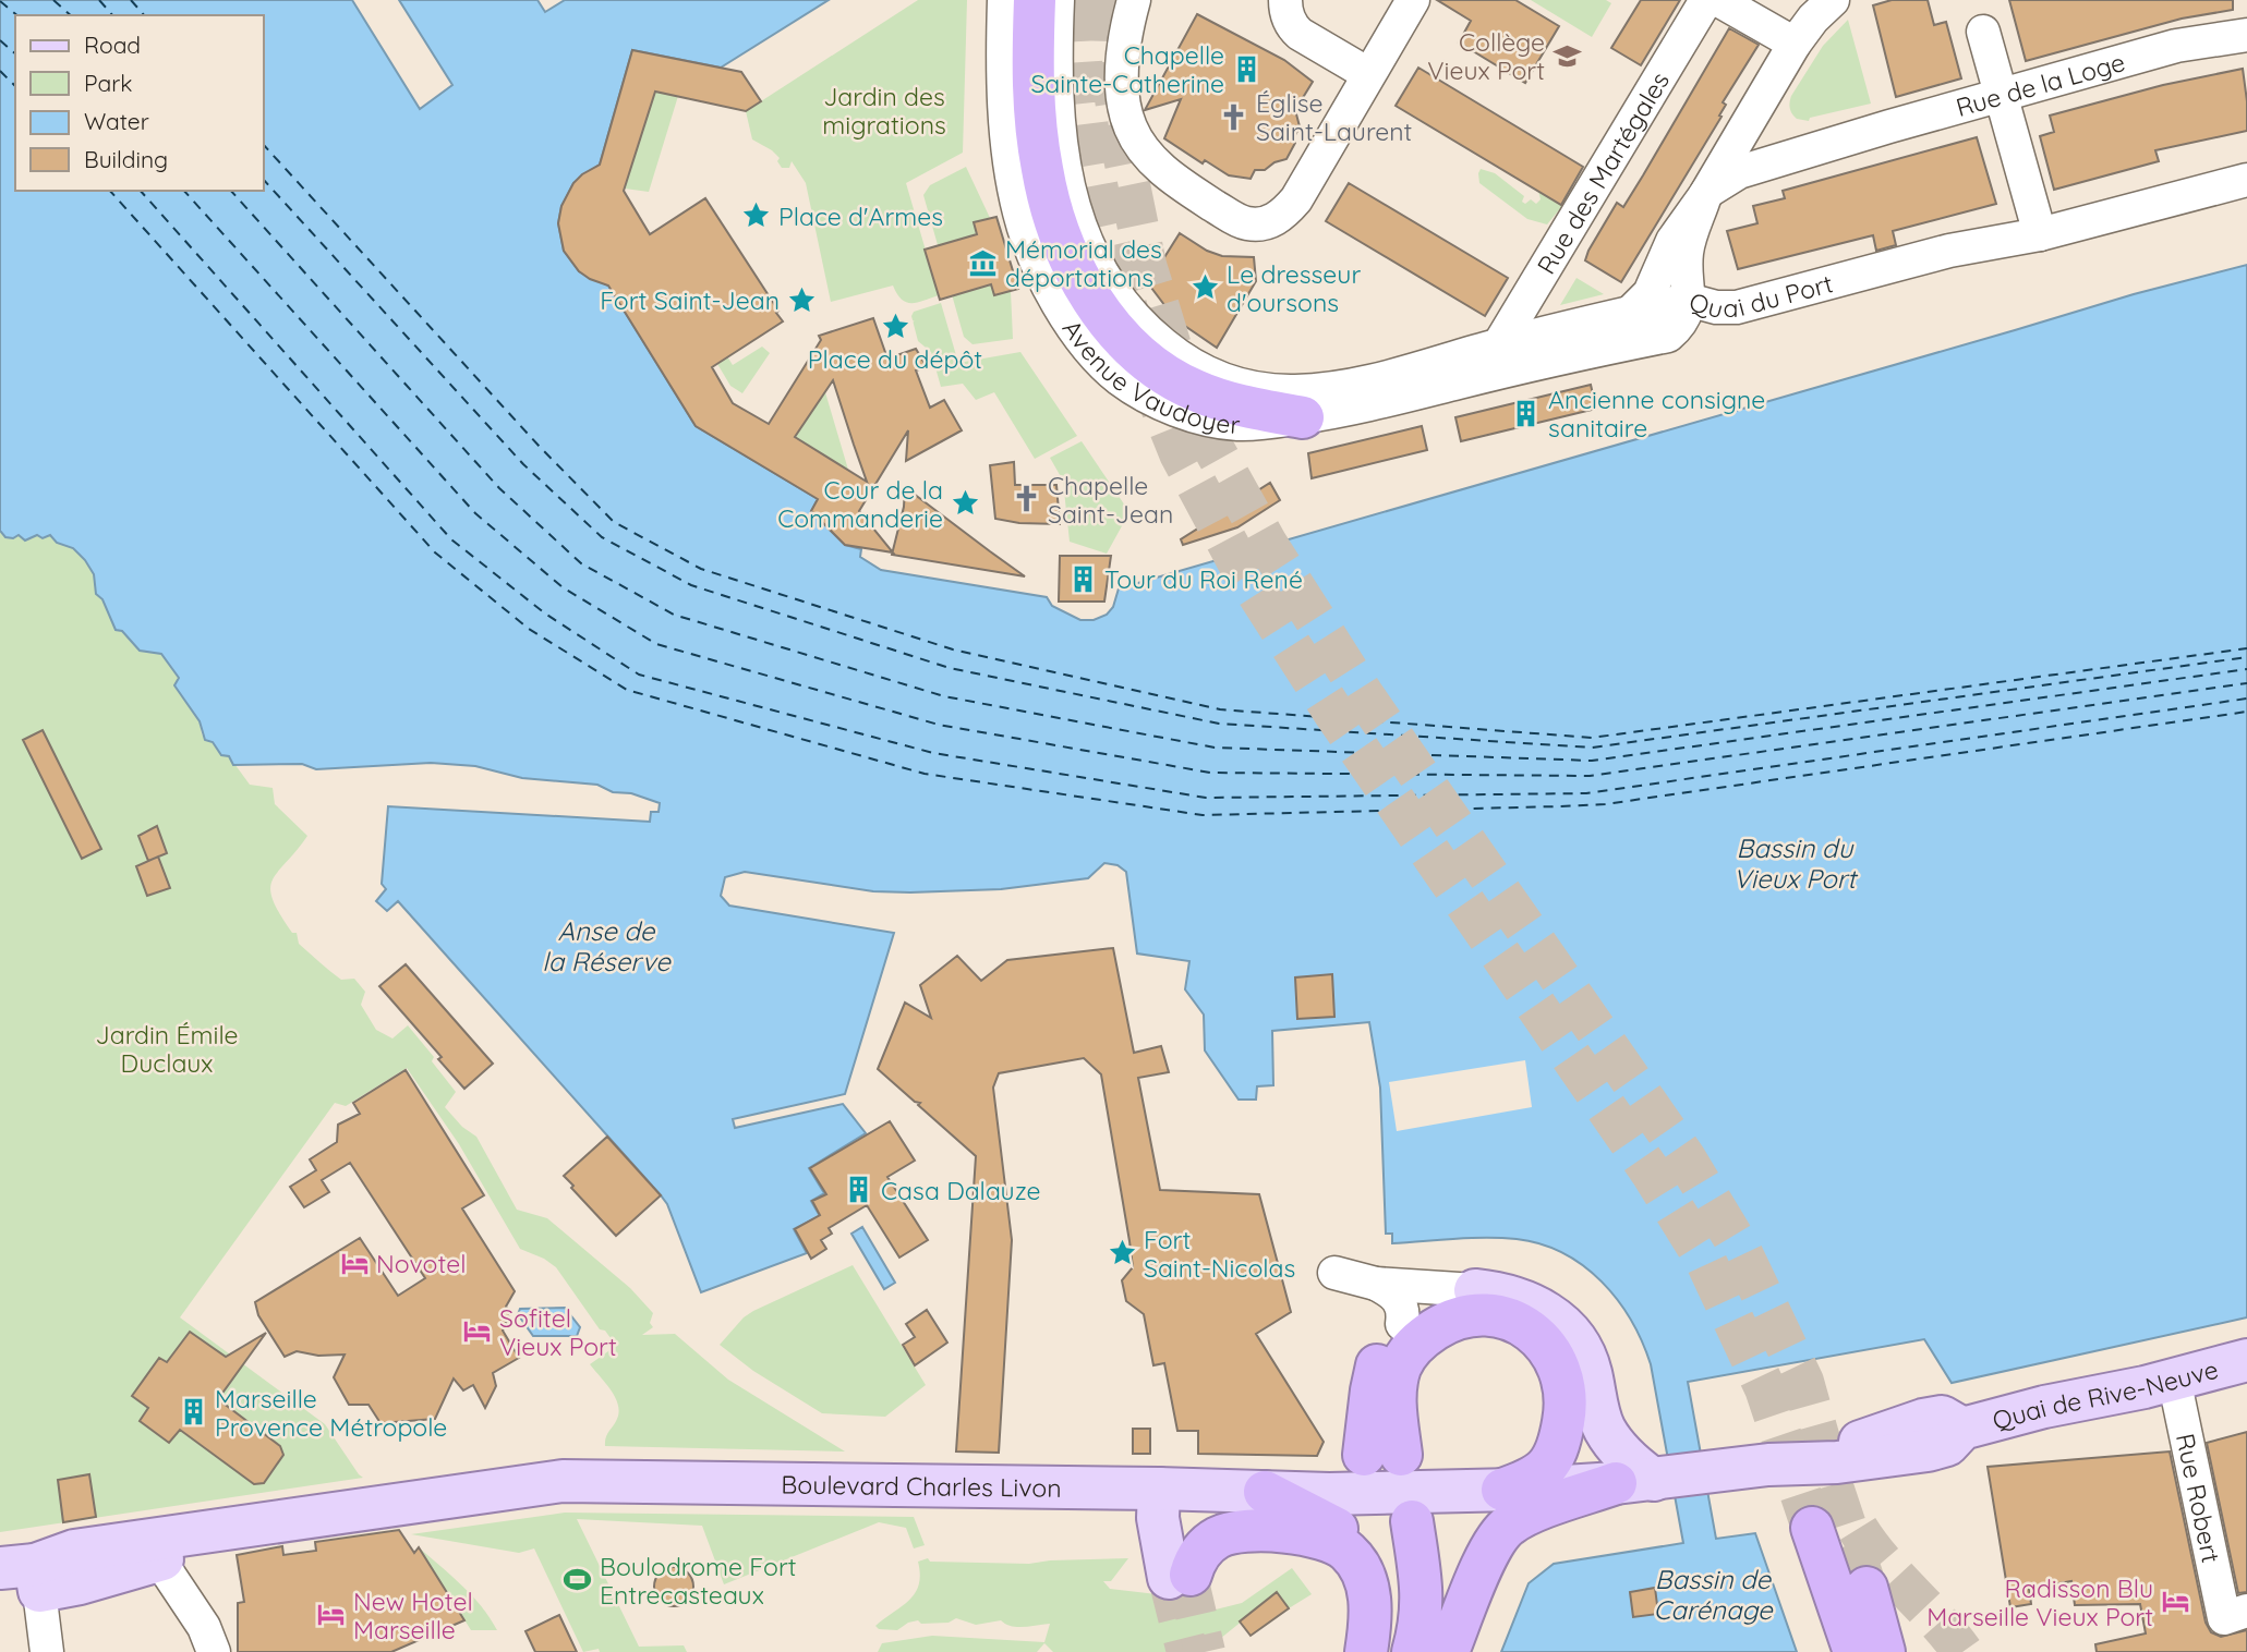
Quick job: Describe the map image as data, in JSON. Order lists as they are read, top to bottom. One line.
{"streets":{"main road":["Quai de Rive-Neuve","Boulevard Charles Livon"],"street":["Rue de la Loge","Rue des Martégales","Quai du Port","Avenue Vaudoyer","Rue Robert"]},"crossings":[["Rue des Martégales","Quai du Port"],["Quai du Port","Avenue Vaudoyer"],["Quai de Rive-Neuve","Boulevard Charles Livon"],["Quai de Rive-Neuve","Rue Robert"]],"water":["Bassin du Vieux Port","Anse de la Réserve","Bassin de Carénage"],"parks":["Jardin des migrations","Jardin Émile Duclaux"],"places":{"school or university":["Collège Vieux Port"],"building":["Chapelle Sainte-Catherine","Ancienne consigne sanitaire","Tour du Roi René","Casa Dalauze","Marseille Provence Métropole"],"church":["Église Saint-Laurent","Chapelle Saint-Jean"],"place":["Place d'Armes","Le dresseur d'oursons","Fort Saint-Jean","Place du dépôt","Cour de la Commanderie","Fort Saint-Nicolas"],"museum":["Mémorial des déportations"],"hotel":["Novotel","Sofitel Vieux Port","Radisson Blu Marseille Vieux Port","New Hotel Marseille"],"sports":["Boulodrome Fort Entrecasteaux"]},"legend":["Road","Park","Water","Building"]}
